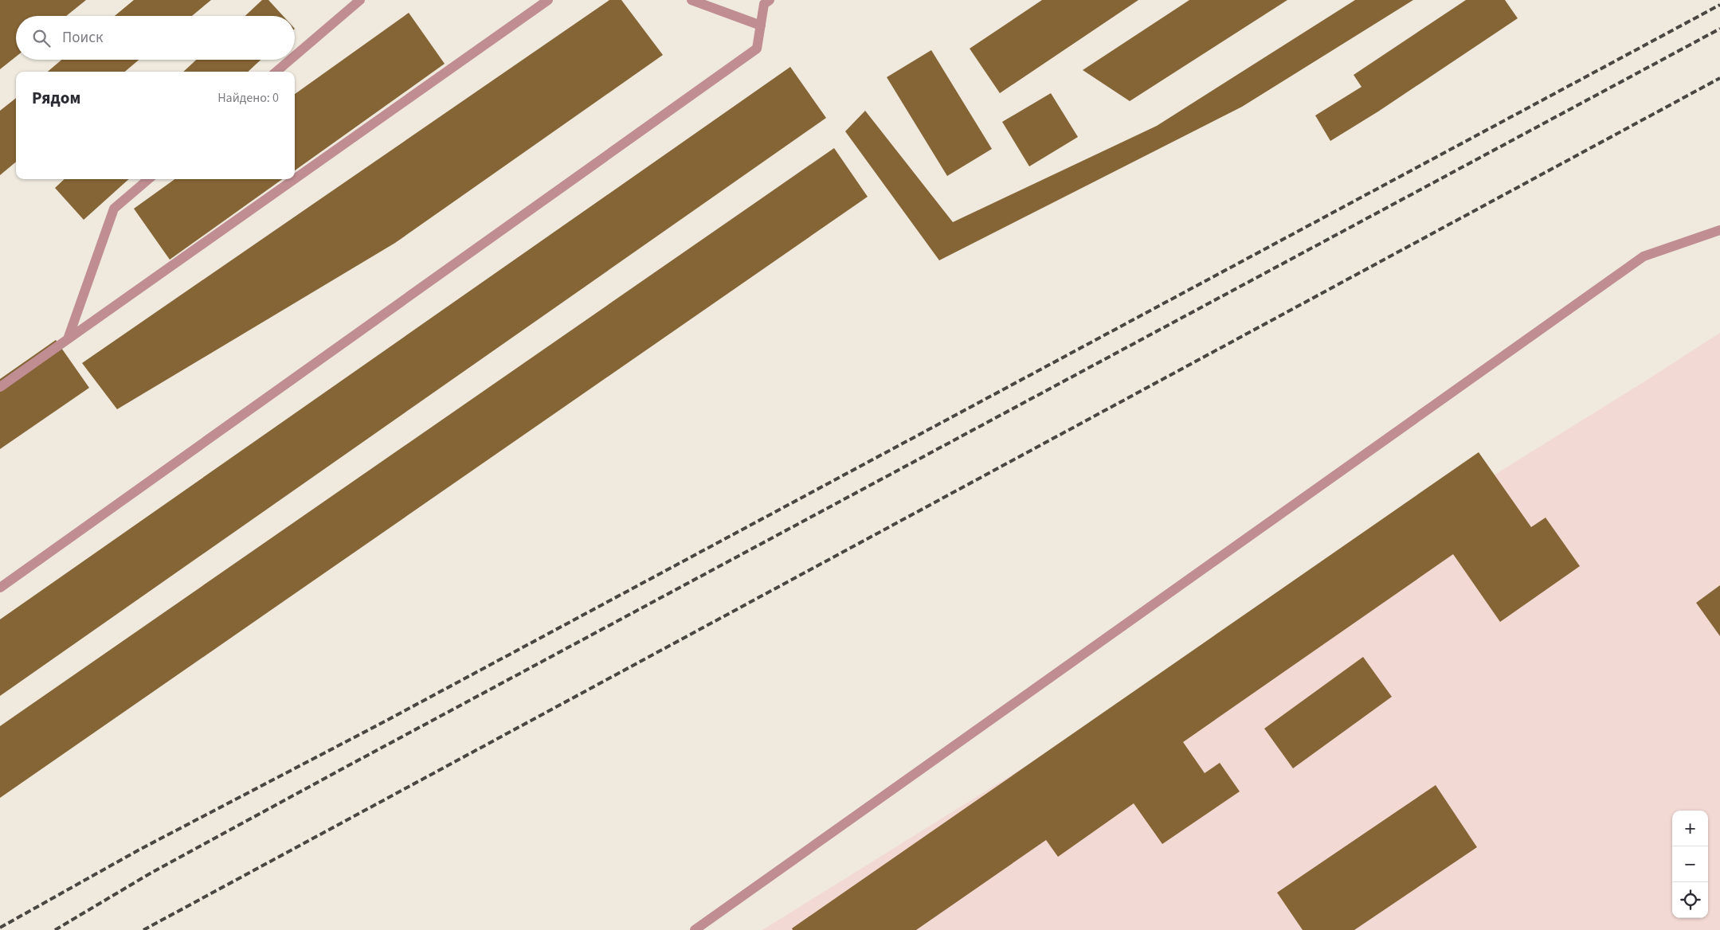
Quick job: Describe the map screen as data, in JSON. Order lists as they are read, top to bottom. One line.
{"page":{"search":"Поиск","heading":["Рядом","Найдено: 0"],"map_buttons":["+","−"]}}
